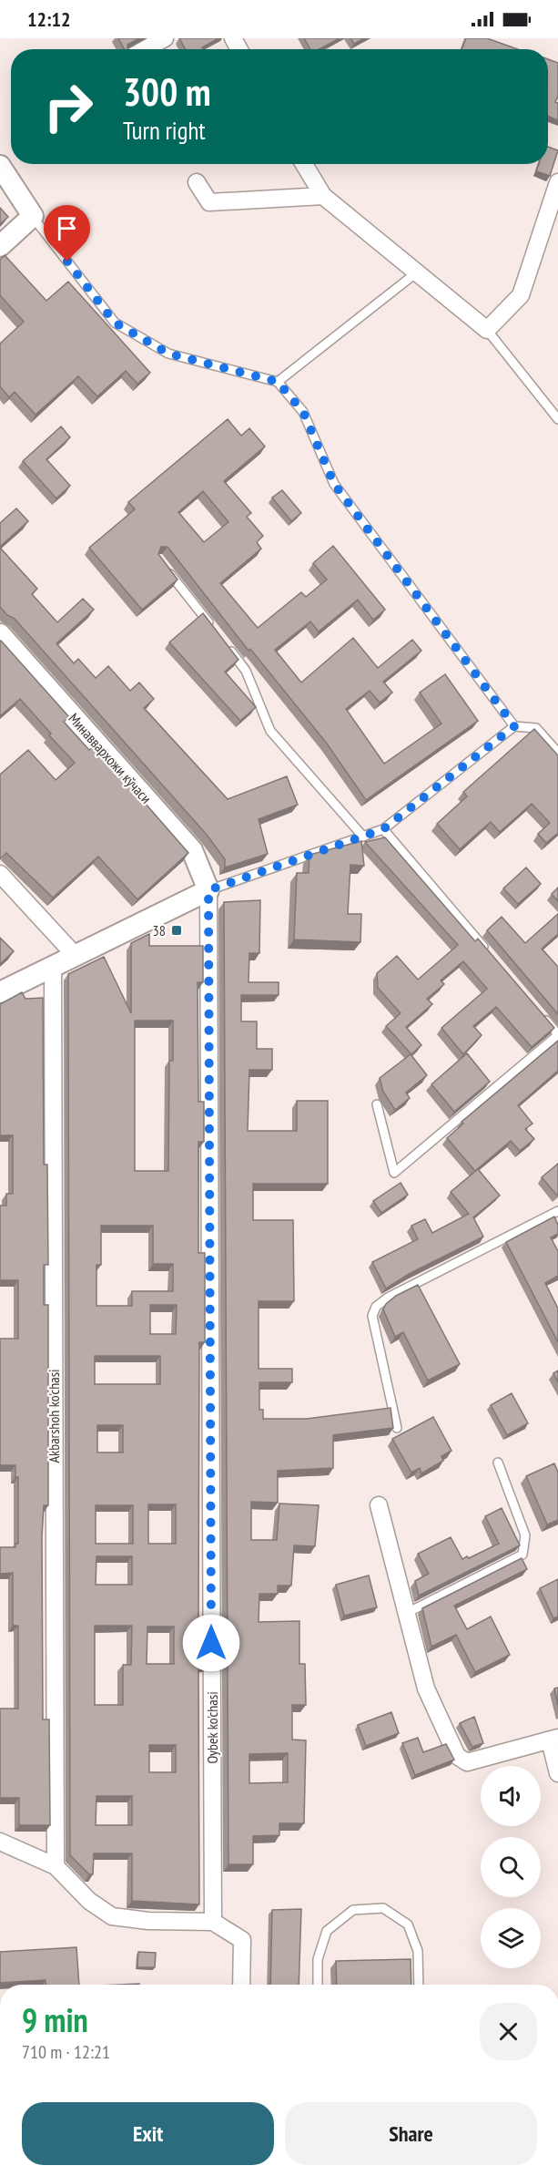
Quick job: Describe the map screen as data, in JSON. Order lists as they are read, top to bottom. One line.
{"streets":{"street":["Минаввархожи кўчаси","Akbarshoh ko'chasi","Oybek ko'chasi"]},"crossings":[["Минаввархожи кўчаси","Oybek ko'chasi"]],"places":{"transit":["38"]},"page":{"status":"12:12","turn":["300 m","Turn right"],"heading":["9 min","710 m · 12:21"],"buttons":["Exit","Share"]}}
